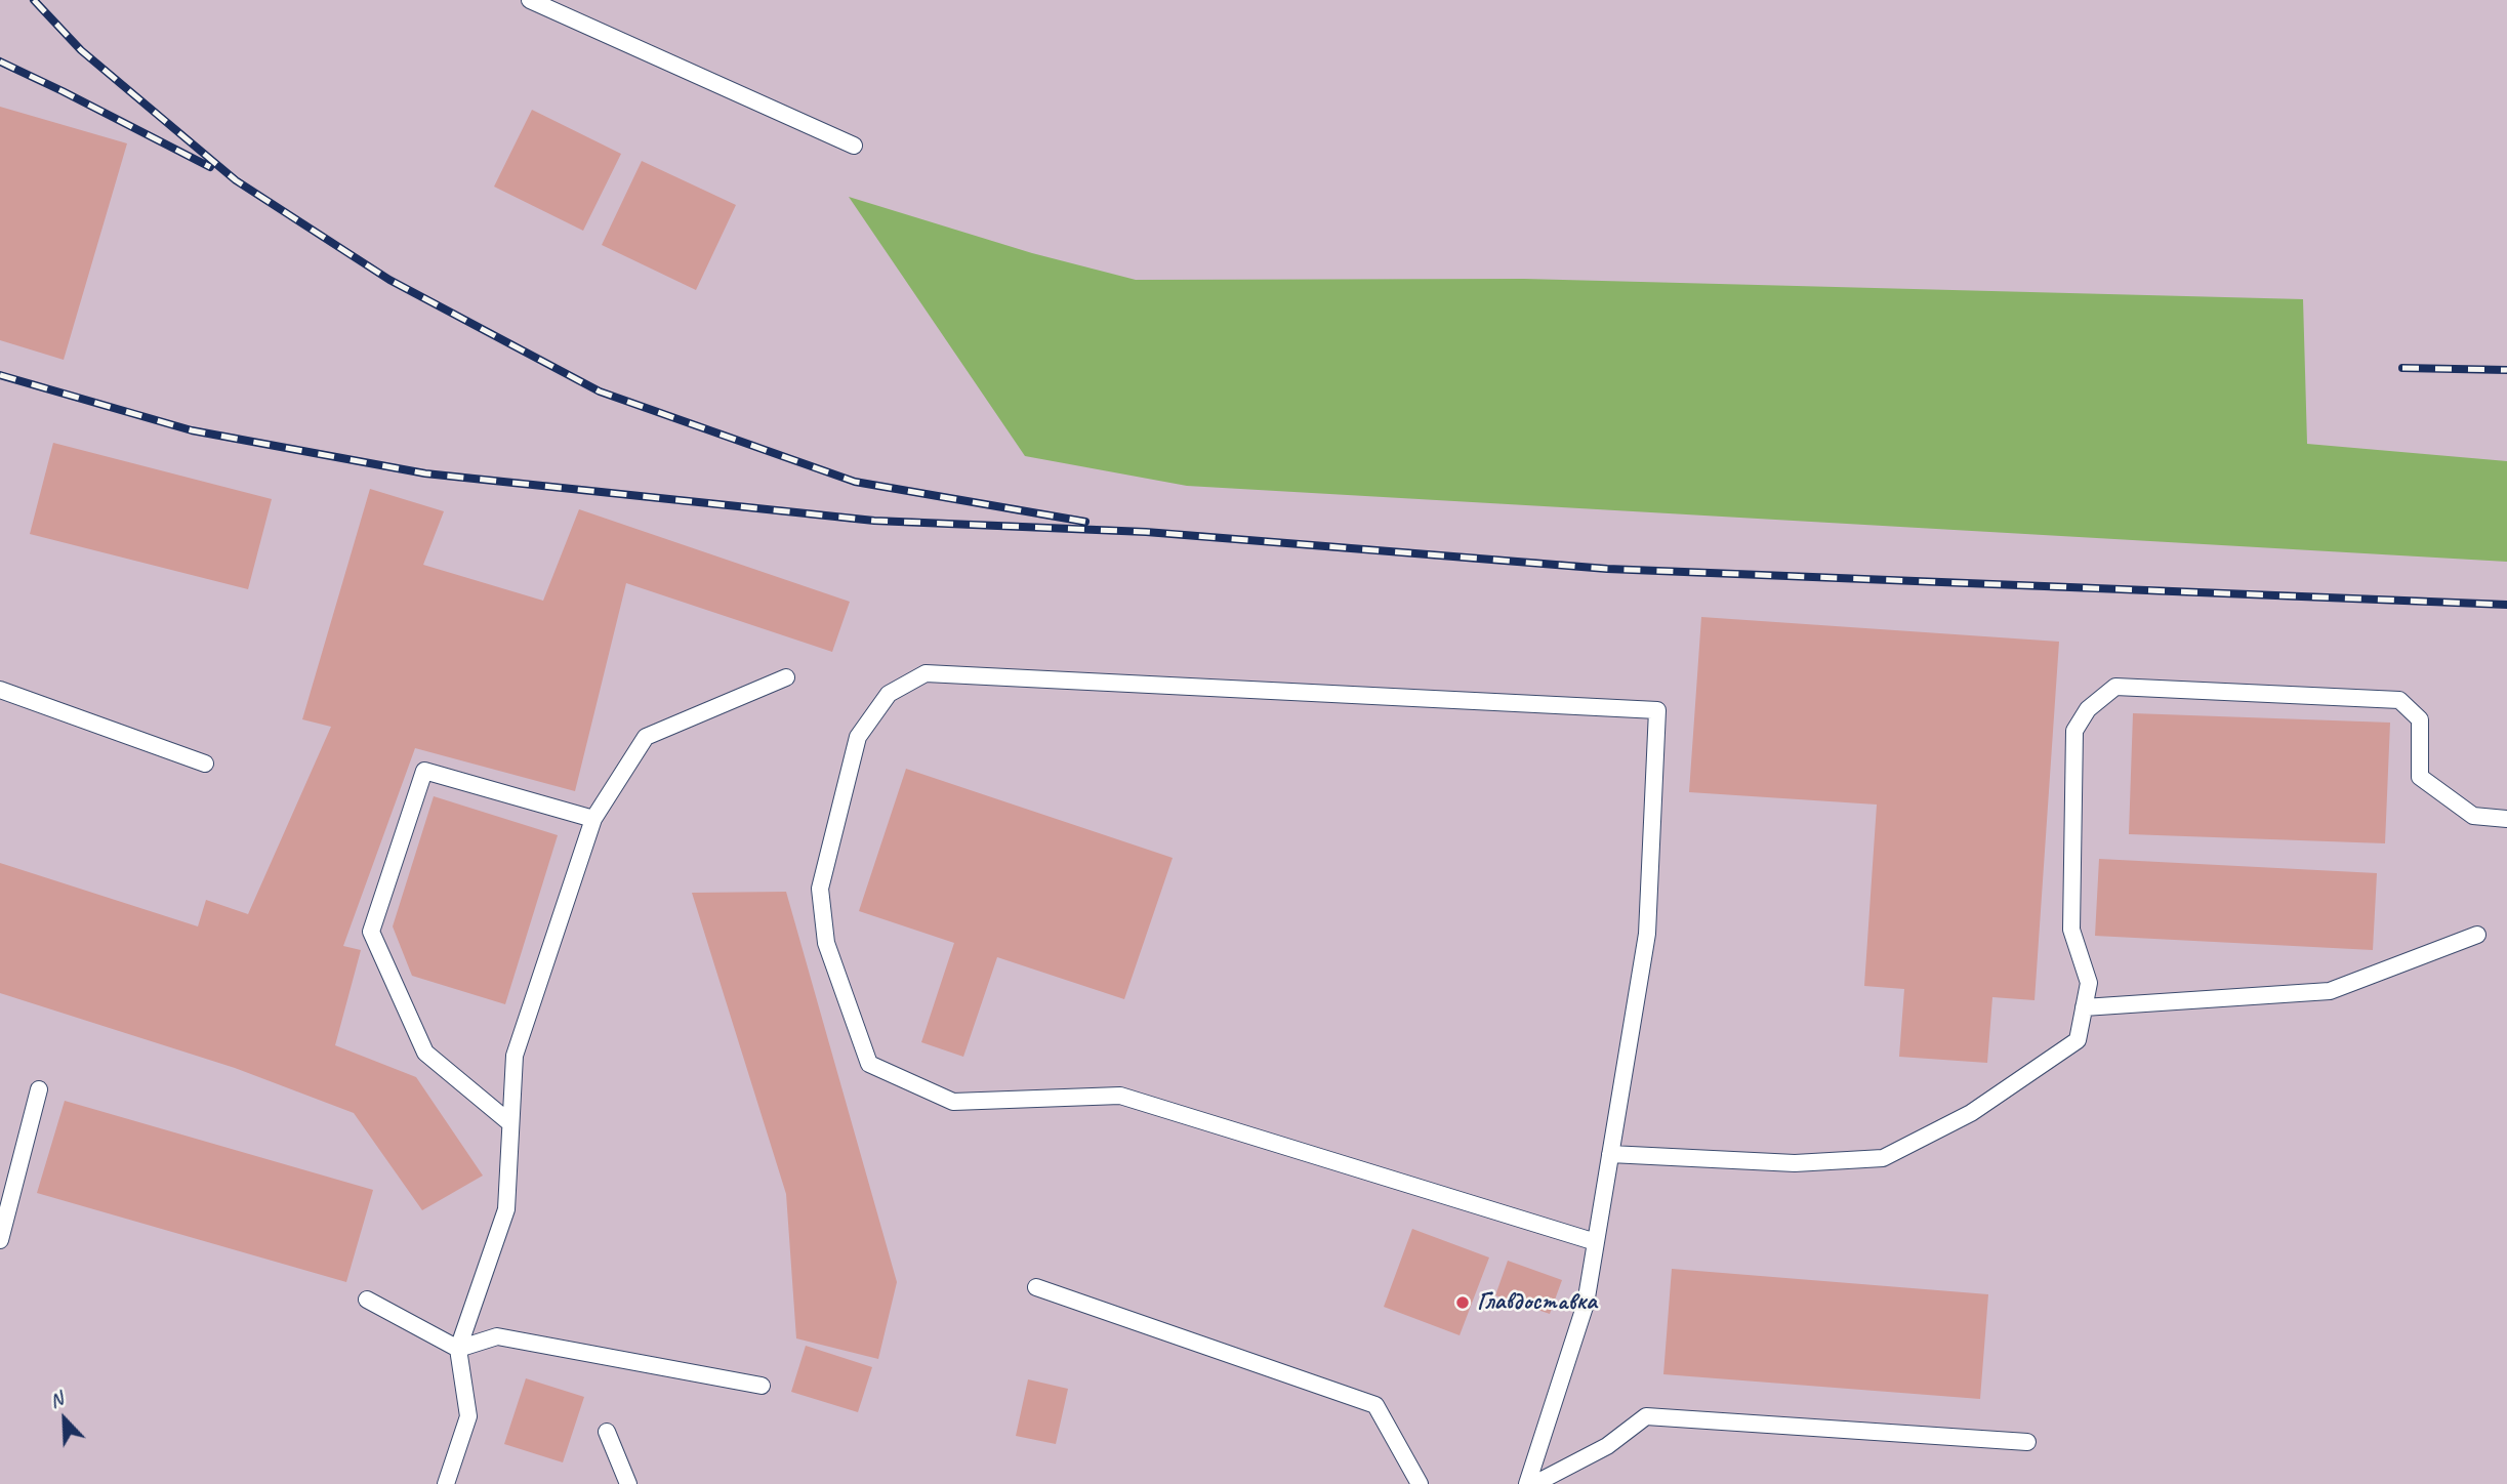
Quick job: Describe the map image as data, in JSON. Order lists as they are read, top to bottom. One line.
{"places":["Главдоставка"],"north":"top left"}
